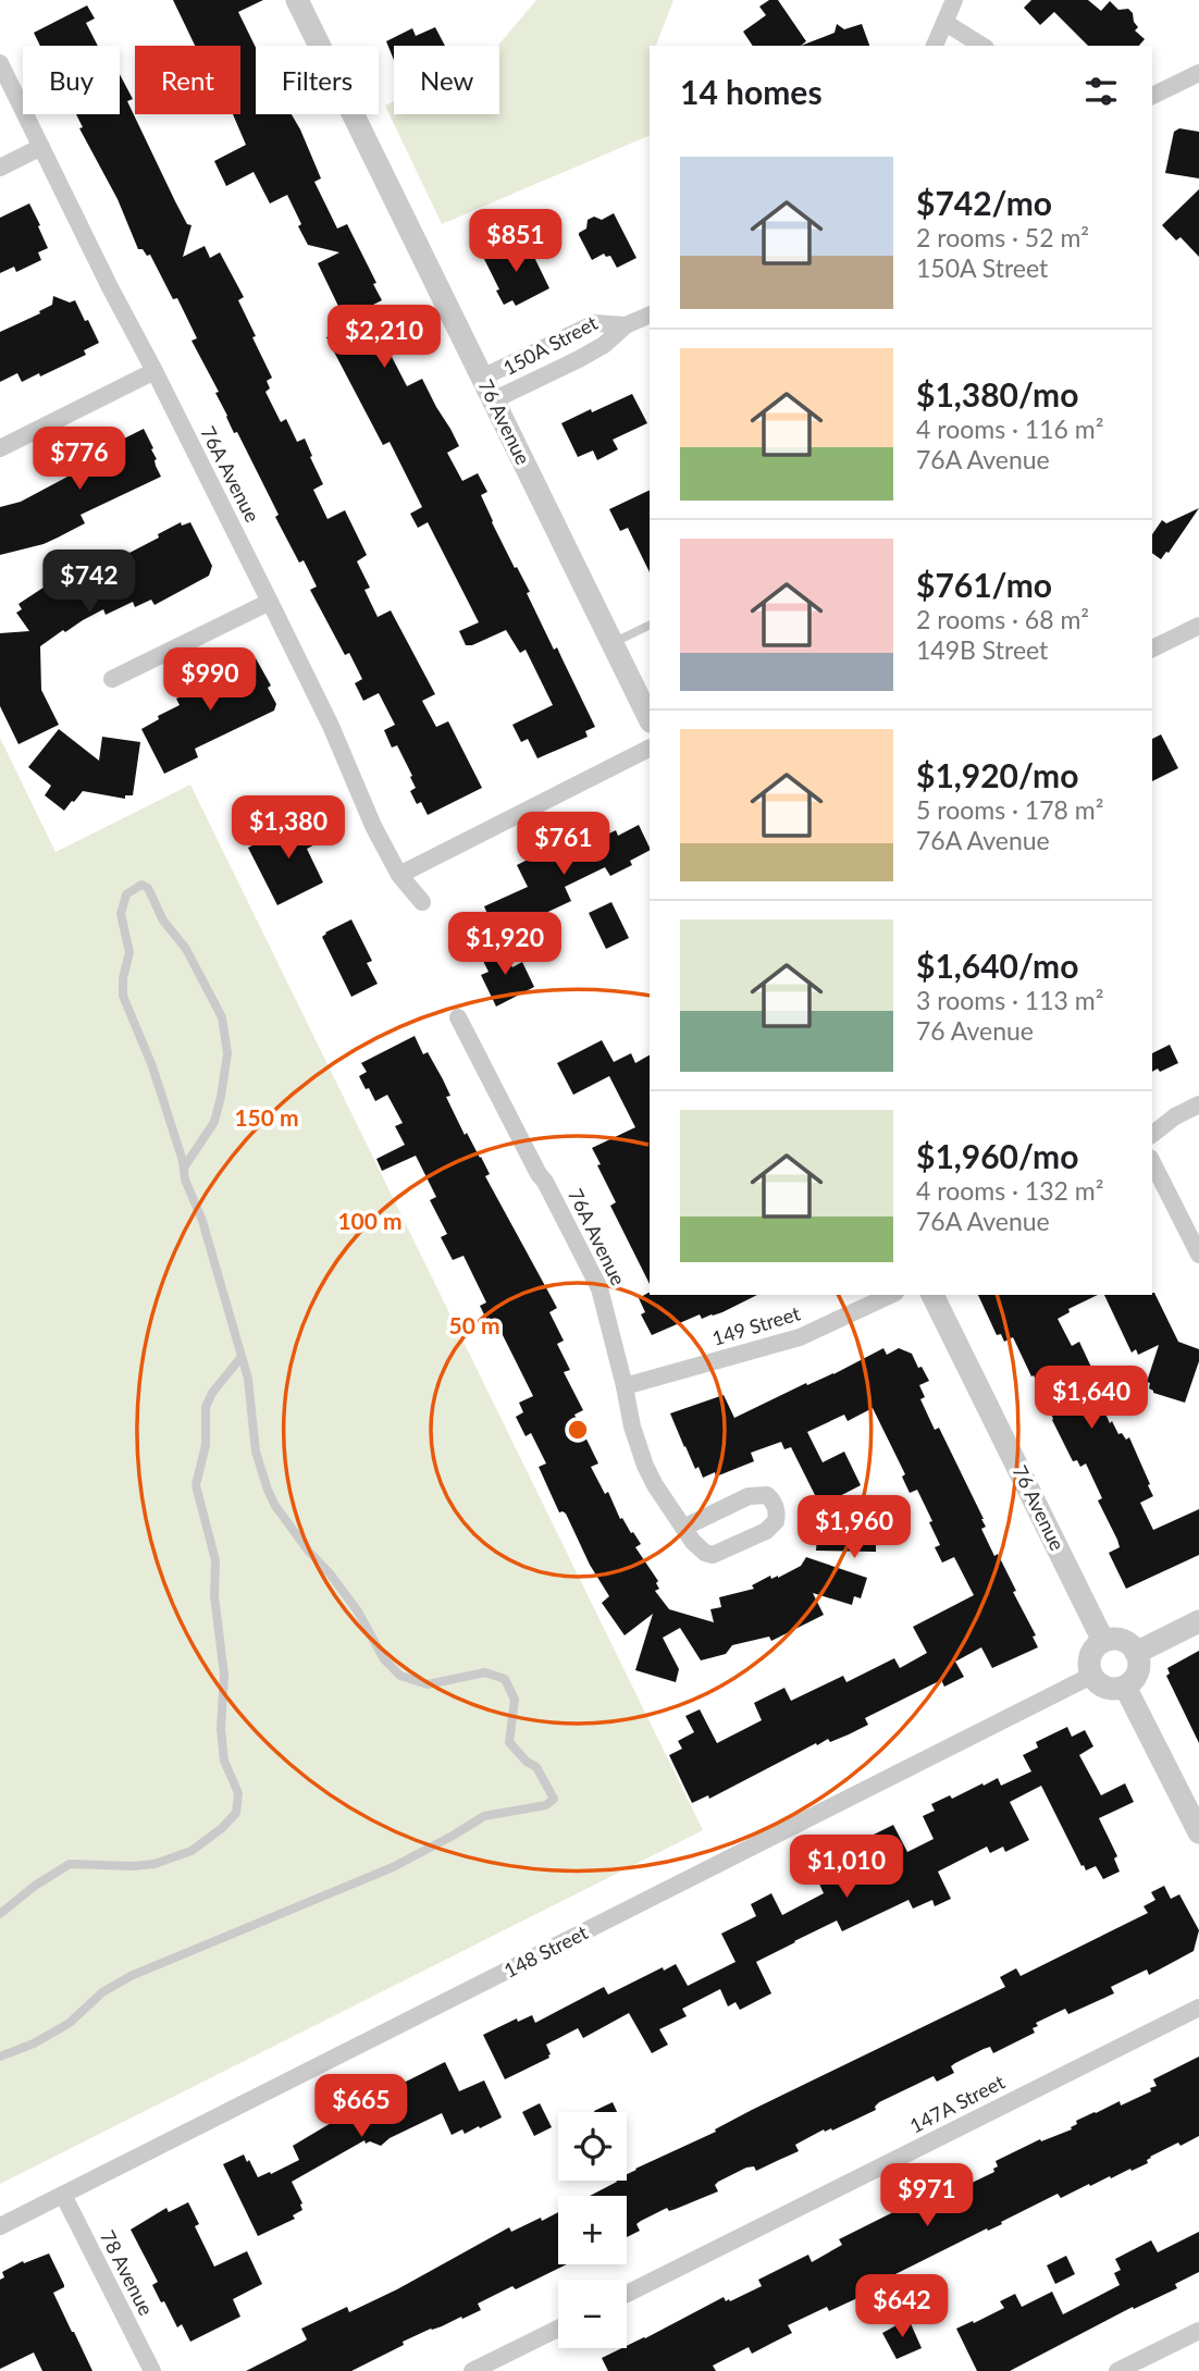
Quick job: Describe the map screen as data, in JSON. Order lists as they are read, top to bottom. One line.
{"streets":{"street":["150A Street","76 Avenue","76A Avenue","149 Street","148 Street","147A Street","78 Avenue"]},"crossings":[["150A Street","76 Avenue"],["76 Avenue","148 Street"],["76A Avenue","149 Street"],["148 Street","78 Avenue"]],"page":{"chip":["Buy","Rent","Filters","New"],"heading":"14 homes","list":[{"name":"$742/mo","note":"2 rooms · 52 m² · 150A Street"},{"name":"$1,380/mo","note":"4 rooms · 116 m² · 76A Avenue"},{"name":"$761/mo","note":"2 rooms · 68 m² · 149B Street"},{"name":"$1,920/mo","note":"5 rooms · 178 m² · 76A Avenue"},{"name":"$1,640/mo","note":"3 rooms · 113 m² · 76 Avenue"},{"name":"$1,960/mo","note":"4 rooms · 132 m² · 76A Avenue"}],"price":["$851","$2,210","$776","$742","$990","$1,380","$761","$1,920","$1,640","$1,960","$1,010","$665","$971","$642"],"map_buttons":["+","−"]},"rings":["150 m","100 m","50 m"]}
